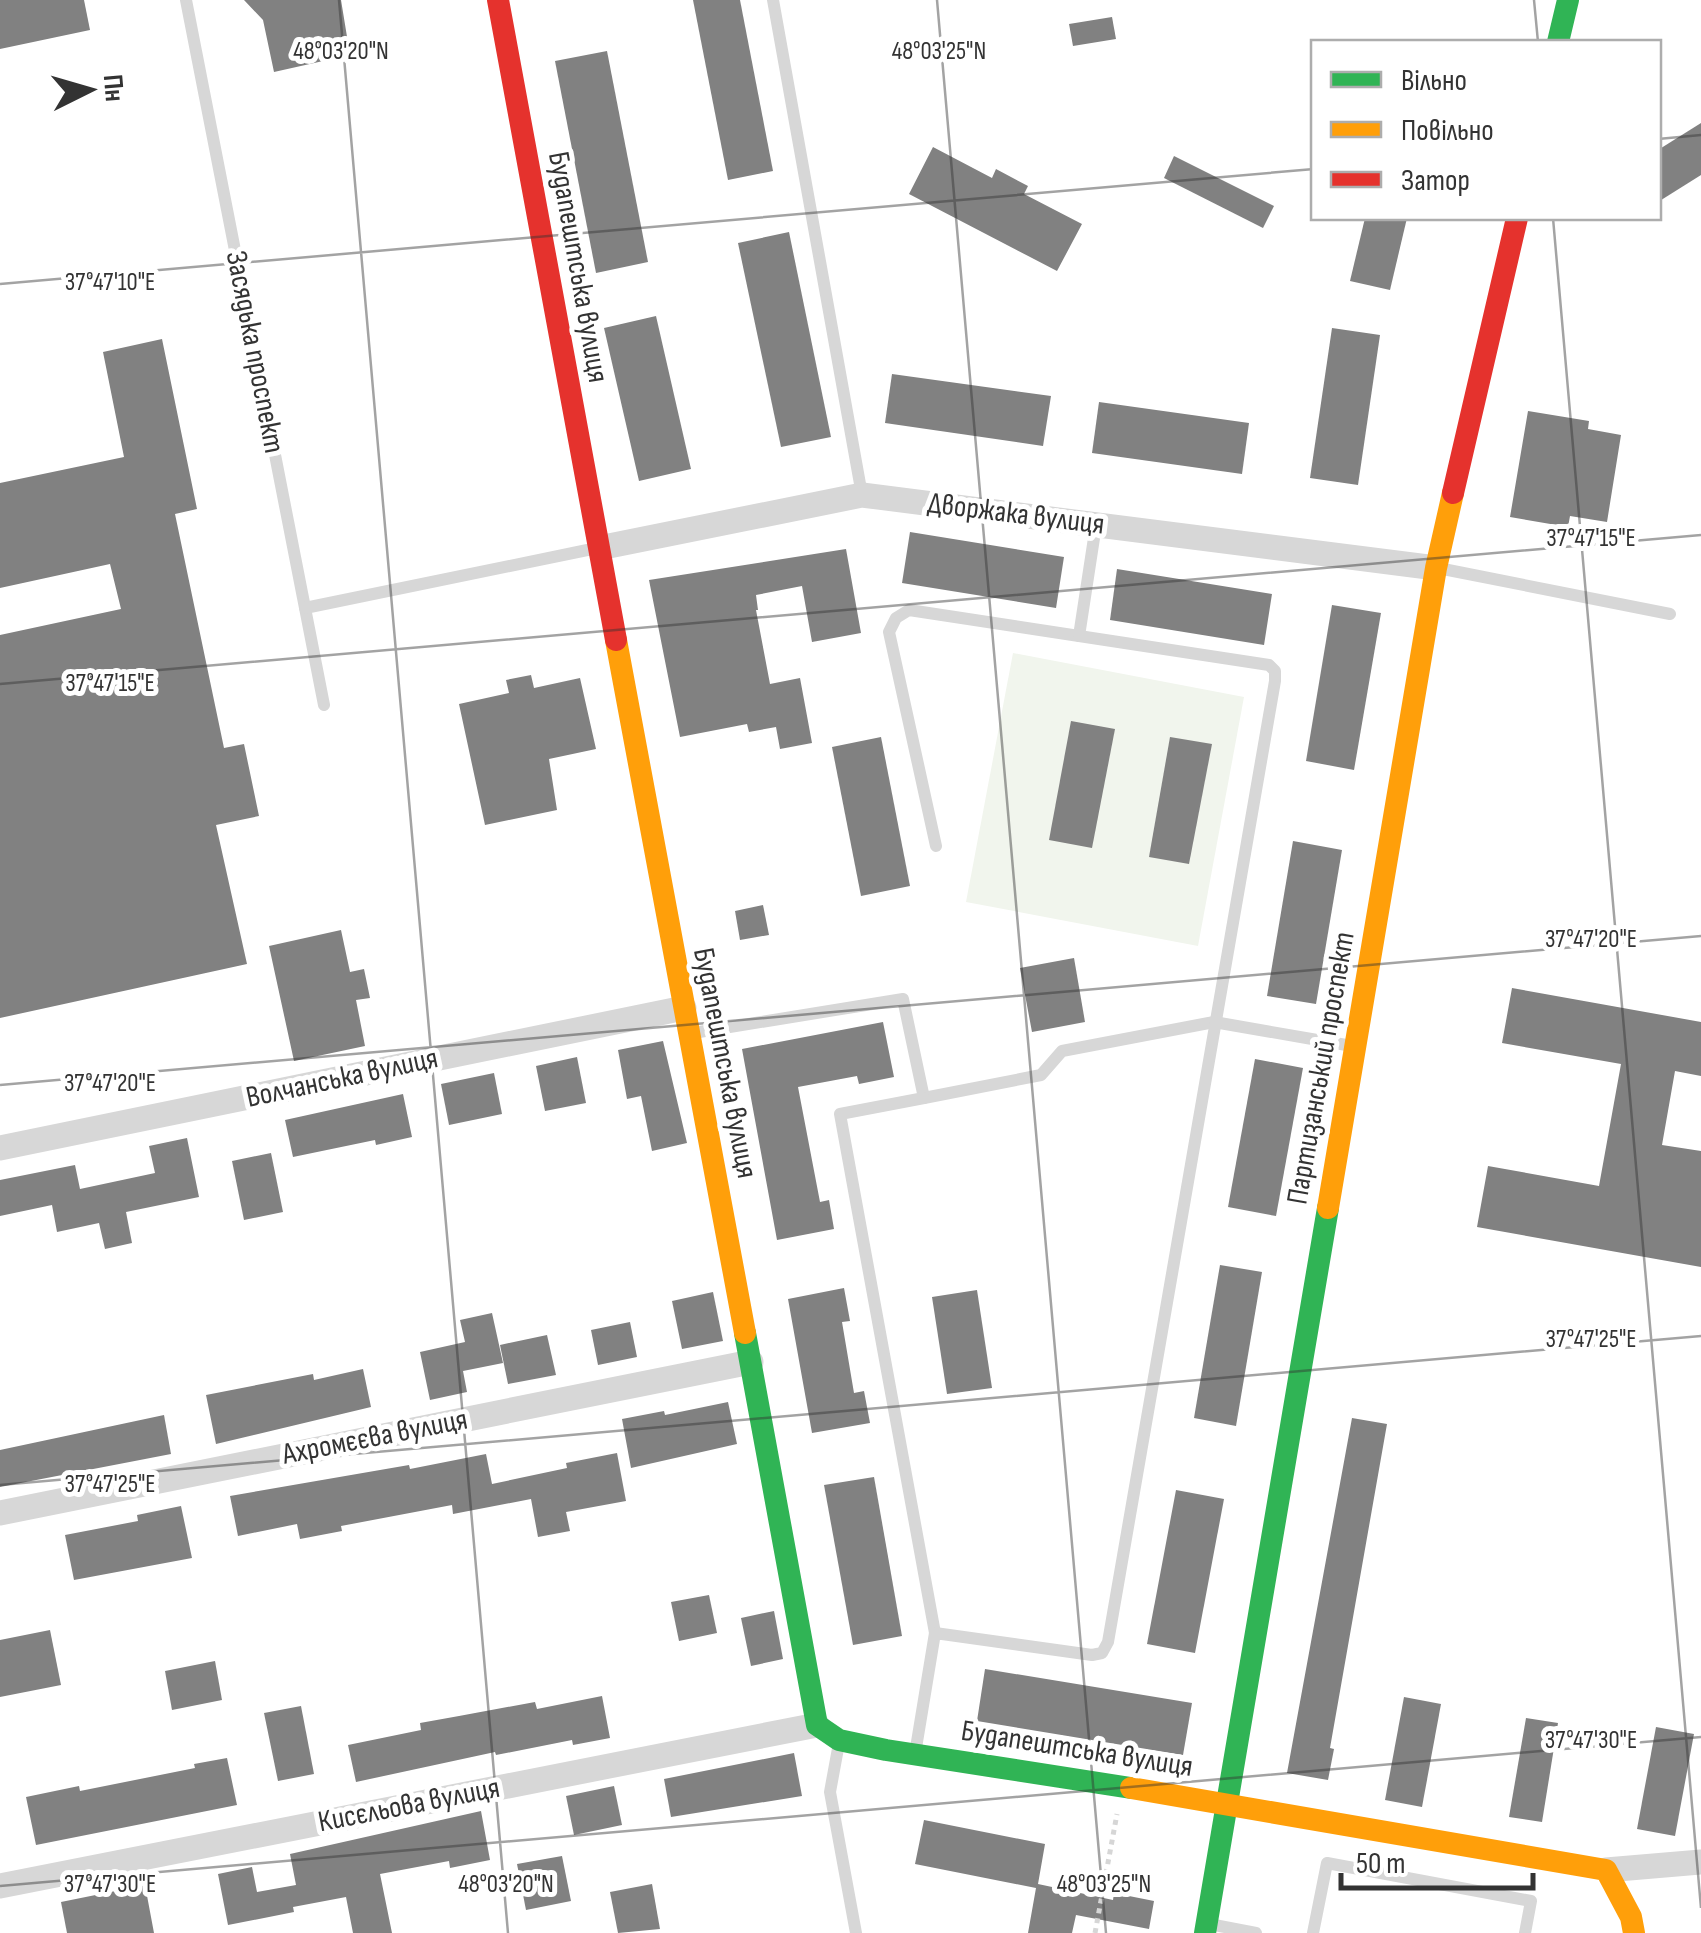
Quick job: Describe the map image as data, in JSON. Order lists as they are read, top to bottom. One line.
{"streets":{"street":["Будапештська вулиця","Дворжака вулиця","Партизанський проспект","Волчанська вулиця","Ахромєєва вулиця","Кисєльова вулиця"],"lane":["Засядька проспект"]},"crossings":[["Будапештська вулиця","Дворжака вулиця"],["Будапештська вулиця","Партизанський проспект"],["Будапештська вулиця","Волчанська вулиця"],["Будапештська вулиця","Ахромєєва вулиця"],["Будапештська вулиця","Кисєльова вулиця"],["Дворжака вулиця","Партизанський проспект"]],"legend":["Вільно","Повільно","Затор"],"scale_bar":"50 m","north":"right","coordinates":["48°03'20\"N","48°03'25\"N","37°47'10\"E","37°47'15\"E","37°47'20\"E","37°47'25\"E","37°47'30\"E"]}
